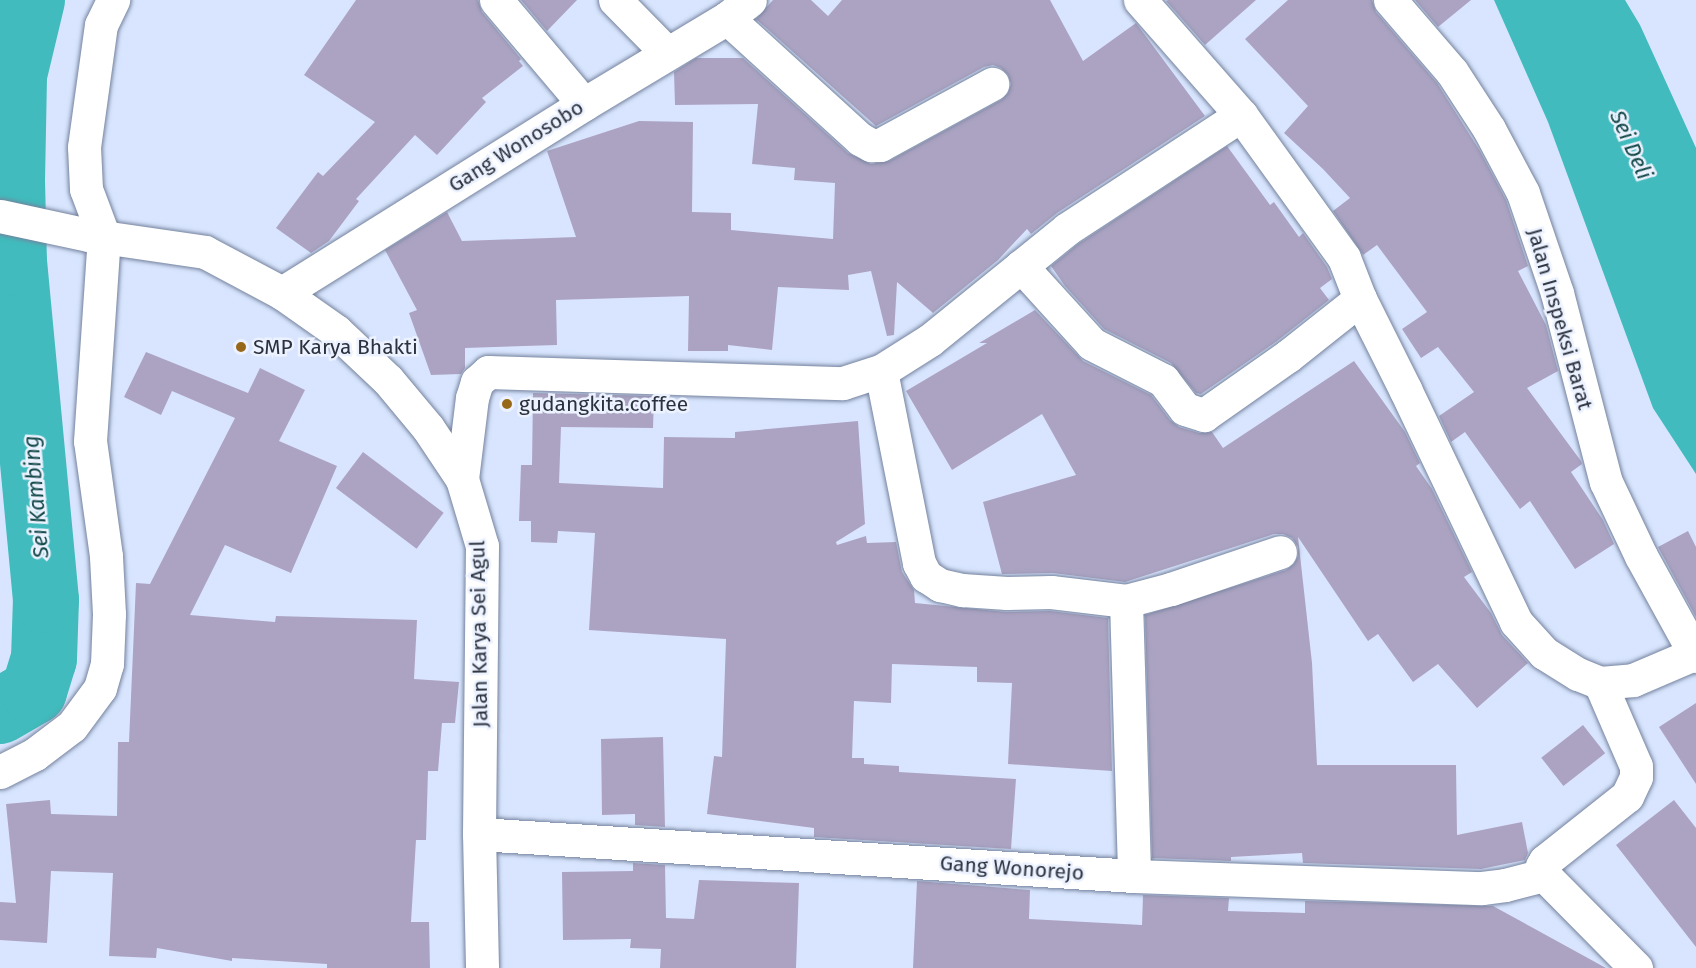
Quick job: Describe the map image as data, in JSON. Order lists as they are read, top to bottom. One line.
{"streets":{"street":["Gang Wonosobo","Jalan Inspeksi Barat","Jalan Karya Sei Agul","Gang Wonorejo"]},"crossings":[["Gang Wonosobo","Jalan Karya Sei Agul"],["Jalan Karya Sei Agul","Gang Wonorejo"]],"water":["Sei Deli","Sei Kambing"],"places":["SMP Karya Bhakti","gudangkita.coffee"]}
